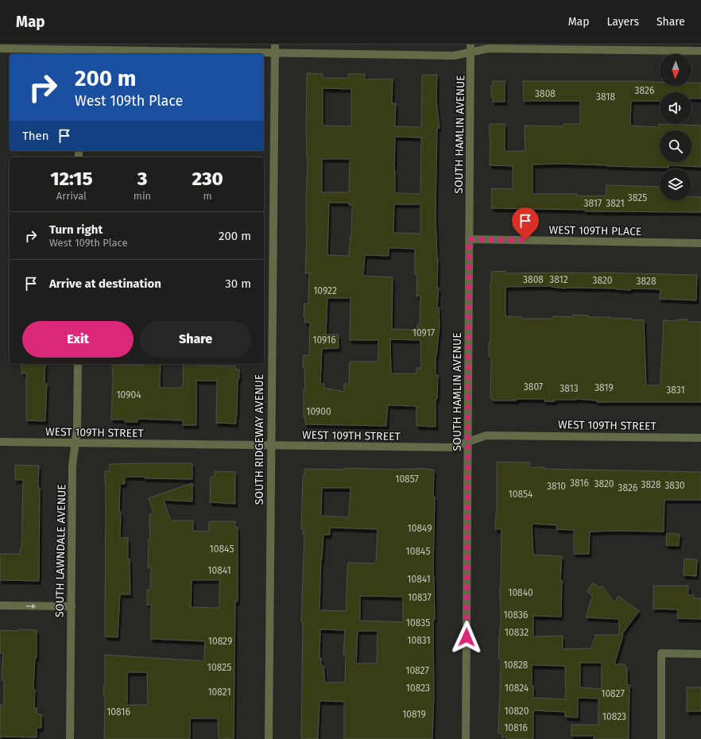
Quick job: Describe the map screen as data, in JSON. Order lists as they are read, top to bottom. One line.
{"streets":{"street":["SOUTH HAMLIN AVENUE","WEST 109TH PLACE","WEST 109TH STREET","SOUTH RIDGEWAY AVENUE","SOUTH LAWNDALE AVENUE"]},"crossings":[["SOUTH HAMLIN AVENUE","WEST 109TH PLACE"],["SOUTH HAMLIN AVENUE","WEST 109TH STREET"],["WEST 109TH STREET","SOUTH RIDGEWAY AVENUE"],["WEST 109TH STREET","SOUTH LAWNDALE AVENUE"]],"house_numbers":["3826","3808","3818","3825","3817","3821","3808","3812","3820","3828","10922","10917","10916","3807","3819","3813","3831","10904","10900","10857","3816","3820","3828","3830","3810","3826","10854","10849","10845","10845","10841","10841","10840","10837","10836","10835","10832","10831","10829","10828","10825","10827","10823","10824","10821","10827","10820","10816","10819","10823","10816"],"north":"bottom","page":{"header":"Map","nav":["Map","Layers","Share"],"turn":["200 m","West 109th Place"],"then":"Then","eta":["12:15","Arrival","3","min","230","m"],"list":[{"name":"Turn right","note":"West 109th Place","value":"200 m"},{"name":"Arrive at destination","value":"30 m"}],"buttons":["Exit","Share"]}}
